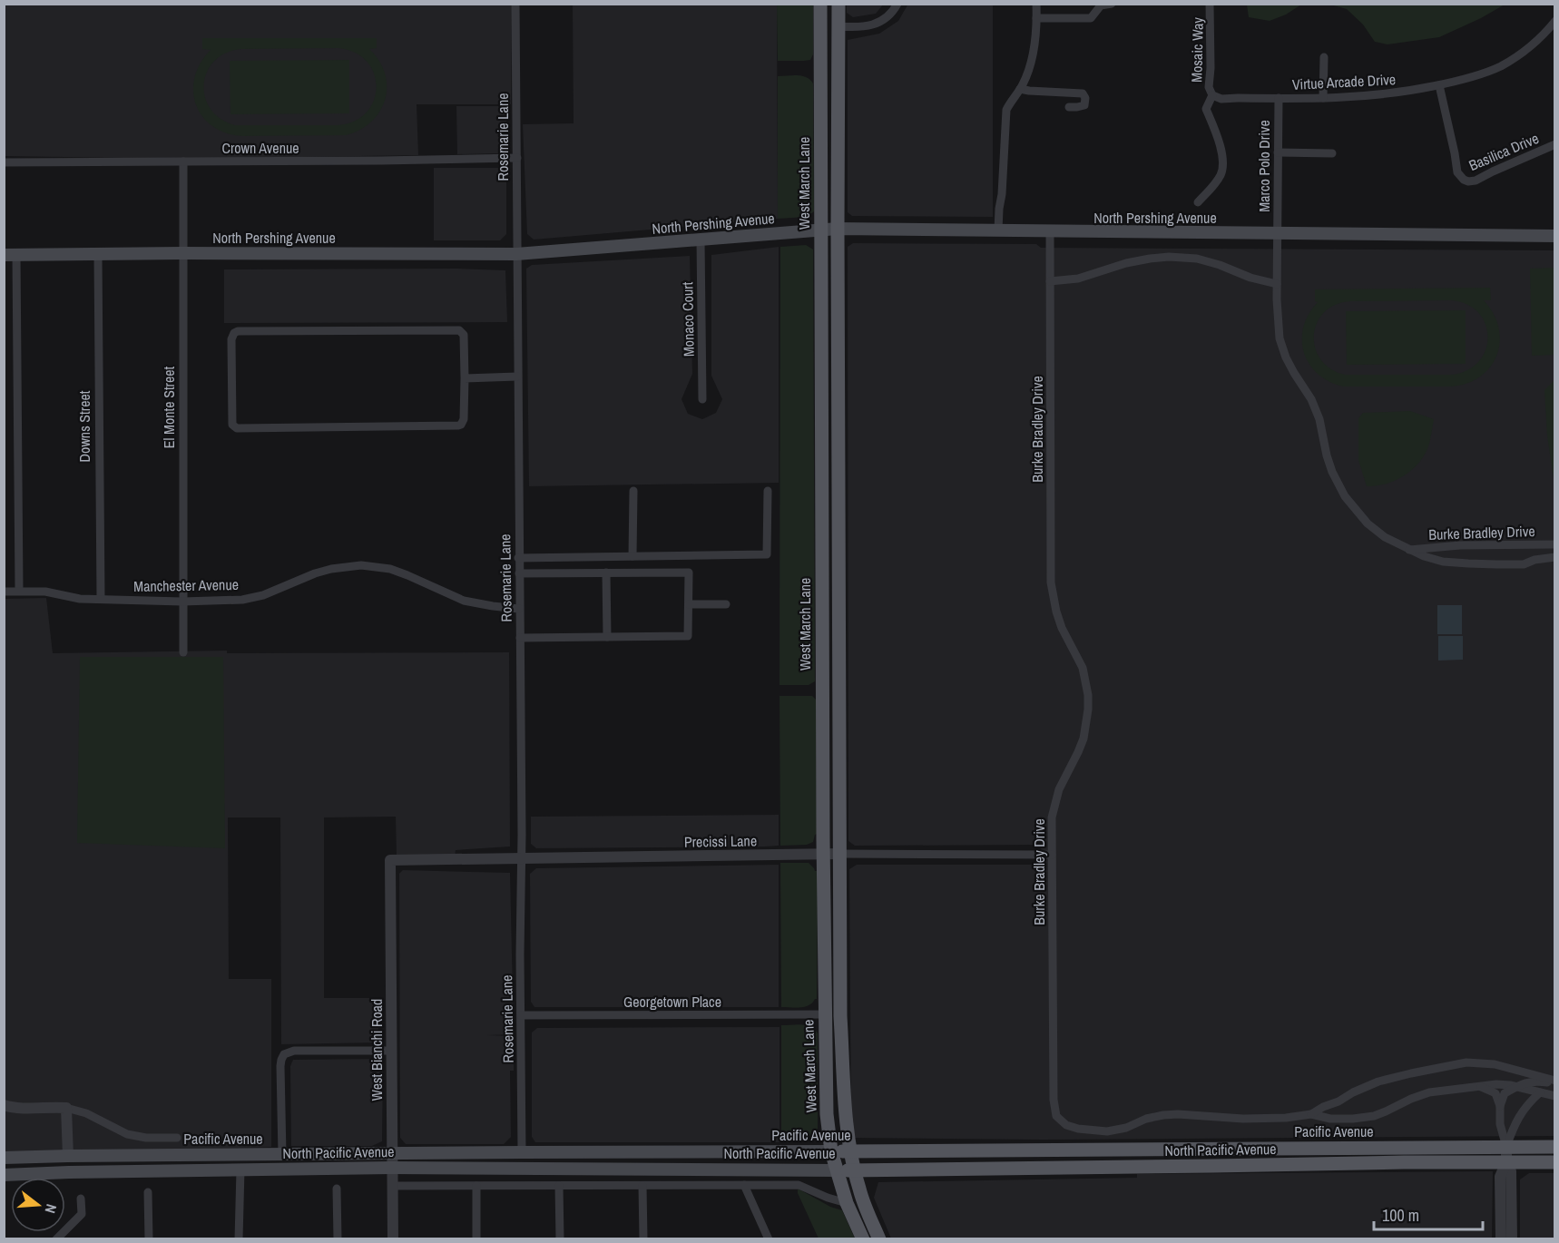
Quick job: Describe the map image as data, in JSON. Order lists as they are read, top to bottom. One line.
{"streets":{"main road":["West March Lane","North Pershing Avenue","Pacific Avenue","North Pacific Avenue"],"street":["Mosaic Way","Virtue Arcade Drive","Rosemarie Lane","Crown Avenue","Basilica Drive","Marco Polo Drive","Monaco Court","El Monte Street","Downs Street","Burke Bradley Drive","Manchester Avenue","Precissi Lane","Georgetown Place","West Bianchi Road"]},"crossings":[["Mosaic Way","Virtue Arcade Drive"],["Virtue Arcade Drive","Basilica Drive"],["Virtue Arcade Drive","Marco Polo Drive"],["Rosemarie Lane","Crown Avenue"],["Rosemarie Lane","North Pershing Avenue"],["Rosemarie Lane","Manchester Avenue"],["Rosemarie Lane","Precissi Lane"],["Rosemarie Lane","Georgetown Place"],["Rosemarie Lane","Pacific Avenue"],["Crown Avenue","El Monte Street"],["Marco Polo Drive","North Pershing Avenue"],["Marco Polo Drive","Burke Bradley Drive"],["West March Lane","North Pershing Avenue"],["West March Lane","Precissi Lane"],["West March Lane","Georgetown Place"],["West March Lane","Pacific Avenue"],["West March Lane","North Pacific Avenue"],["North Pershing Avenue","Monaco Court"],["North Pershing Avenue","El Monte Street"],["North Pershing Avenue","Downs Street"],["North Pershing Avenue","Burke Bradley Drive"],["El Monte Street","Manchester Avenue"],["Downs Street","Manchester Avenue"],["Burke Bradley Drive","Precissi Lane"],["Precissi Lane","West Bianchi Road"],["West Bianchi Road","Pacific Avenue"],["West Bianchi Road","North Pacific Avenue"]],"scale_bar":"100 m","north":"right"}
